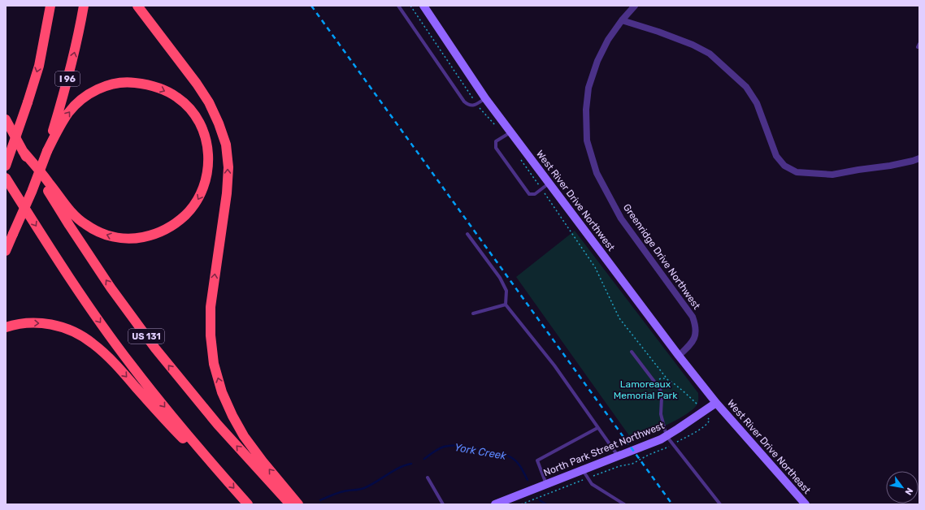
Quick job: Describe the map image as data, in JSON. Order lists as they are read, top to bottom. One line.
{"streets":{"highway":["I 96","US 131"],"main road":["West River Drive Northwest","West River Drive Northeast","North Park Street Northwest"],"street":["Greenridge Drive Northwest"]},"crossings":[["West River Drive Northwest","Greenridge Drive Northwest"],["West River Drive Northwest","West River Drive Northeast"],["West River Drive Northwest","North Park Street Northwest"],["West River Drive Northeast","North Park Street Northwest"]],"water":["York Creek"],"parks":["Lamoreaux Memorial Park"],"north":"bottom right"}
